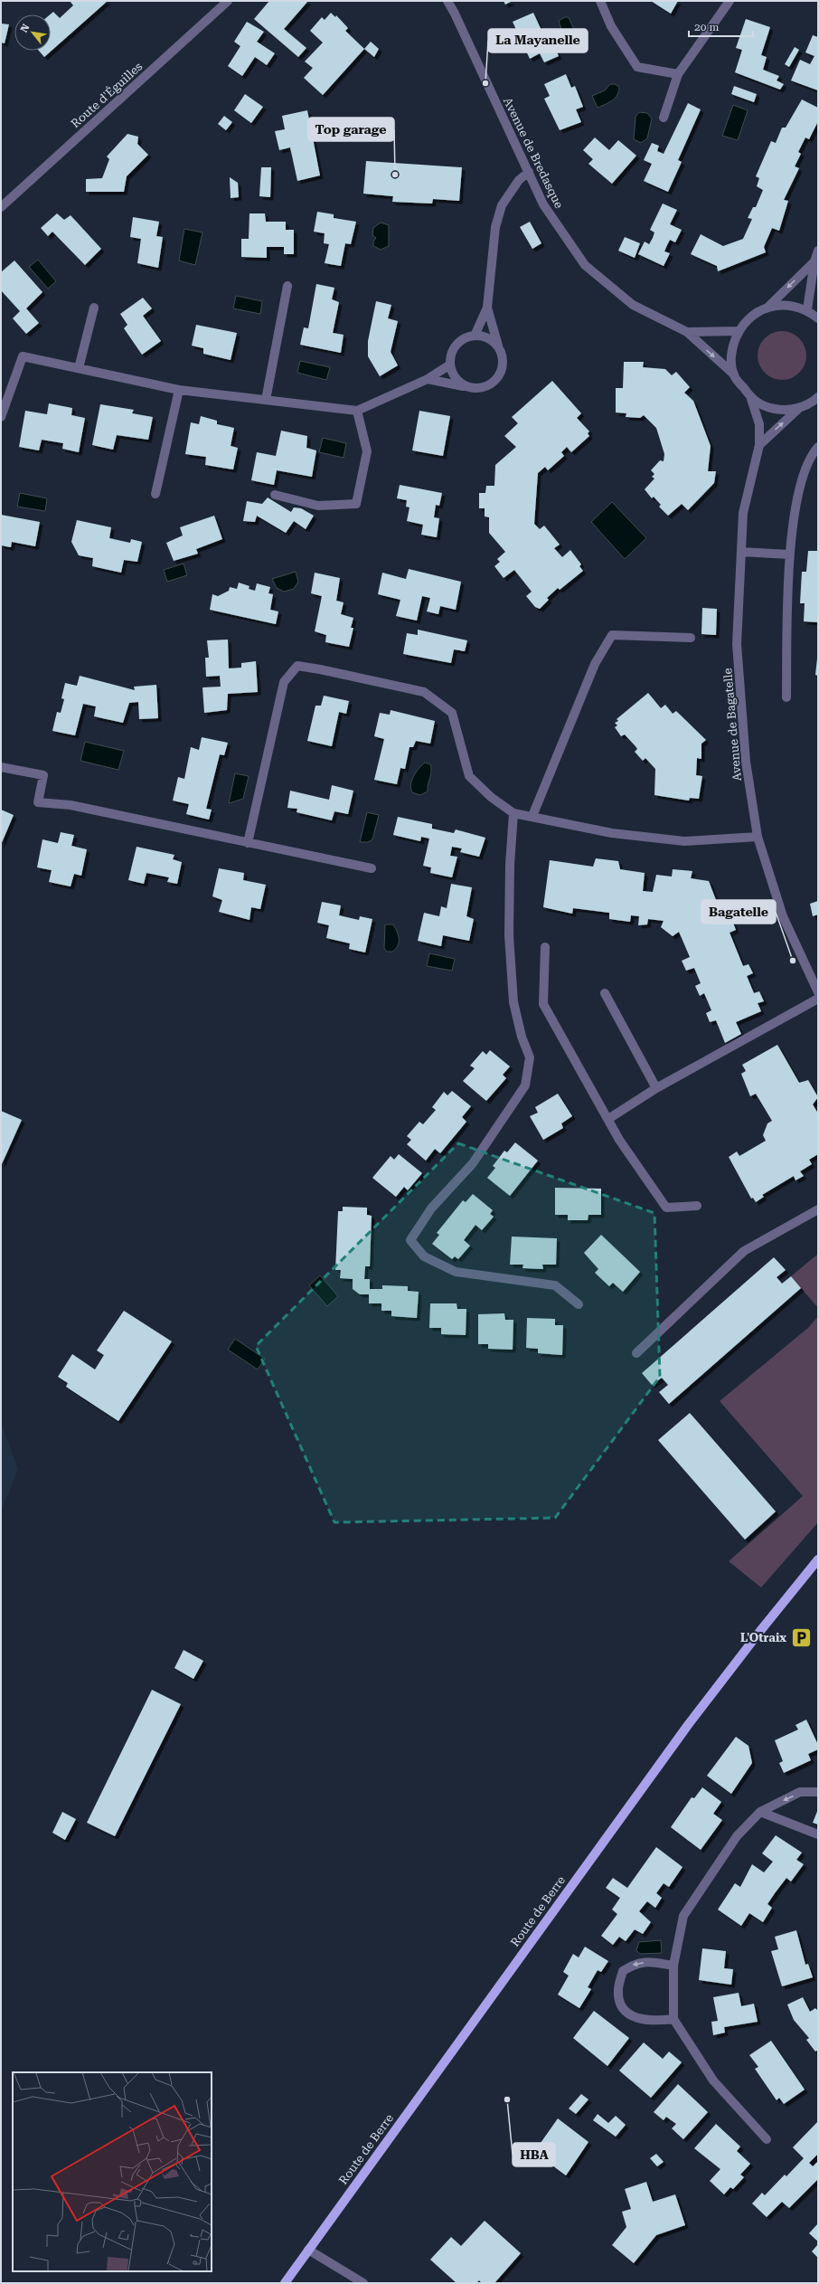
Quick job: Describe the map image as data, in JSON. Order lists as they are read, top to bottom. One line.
{"streets":{"main road":["Route de Berre"],"street":["Route d'Éguilles","Avenue de Bredasque","Avenue de Bagatelle"]},"places":{"other":["La Mayanelle","Top garage","Bagatelle","HBA"],"parking":["L'Otraix"]},"scale_bar":"20 m","north":"top left"}
